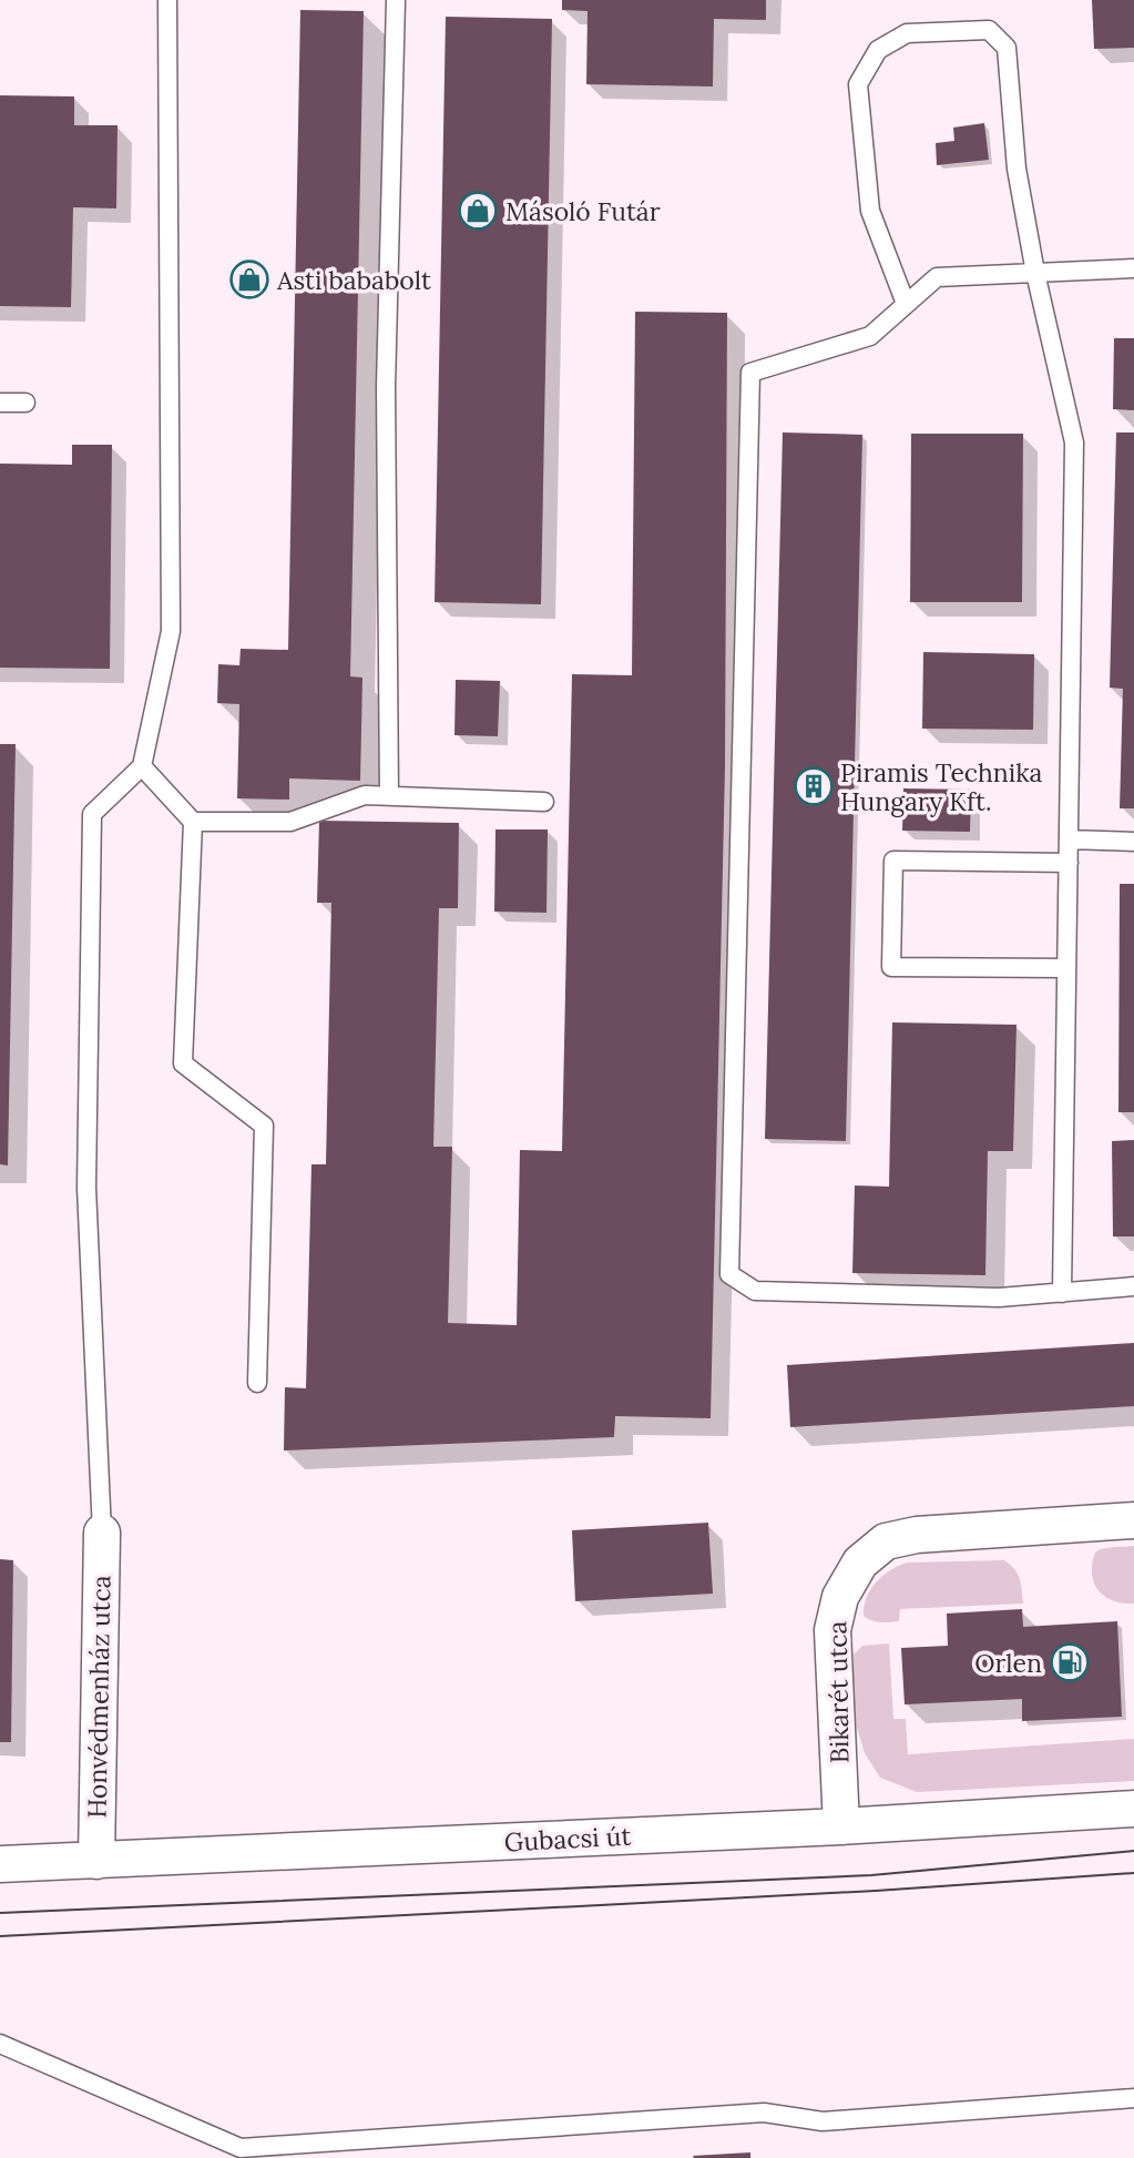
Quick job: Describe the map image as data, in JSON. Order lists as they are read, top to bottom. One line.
{"streets":{"street":["Bikarét utca","Honvédmenház utca","Gubacsi út"]},"crossings":[["Bikarét utca","Gubacsi út"],["Honvédmenház utca","Gubacsi út"]],"places":{"shop":["Másoló Futár","Asti bababolt"],"building":["Piramis Technika Hungary Kft."],"fuel station":["Orlen"]}}
